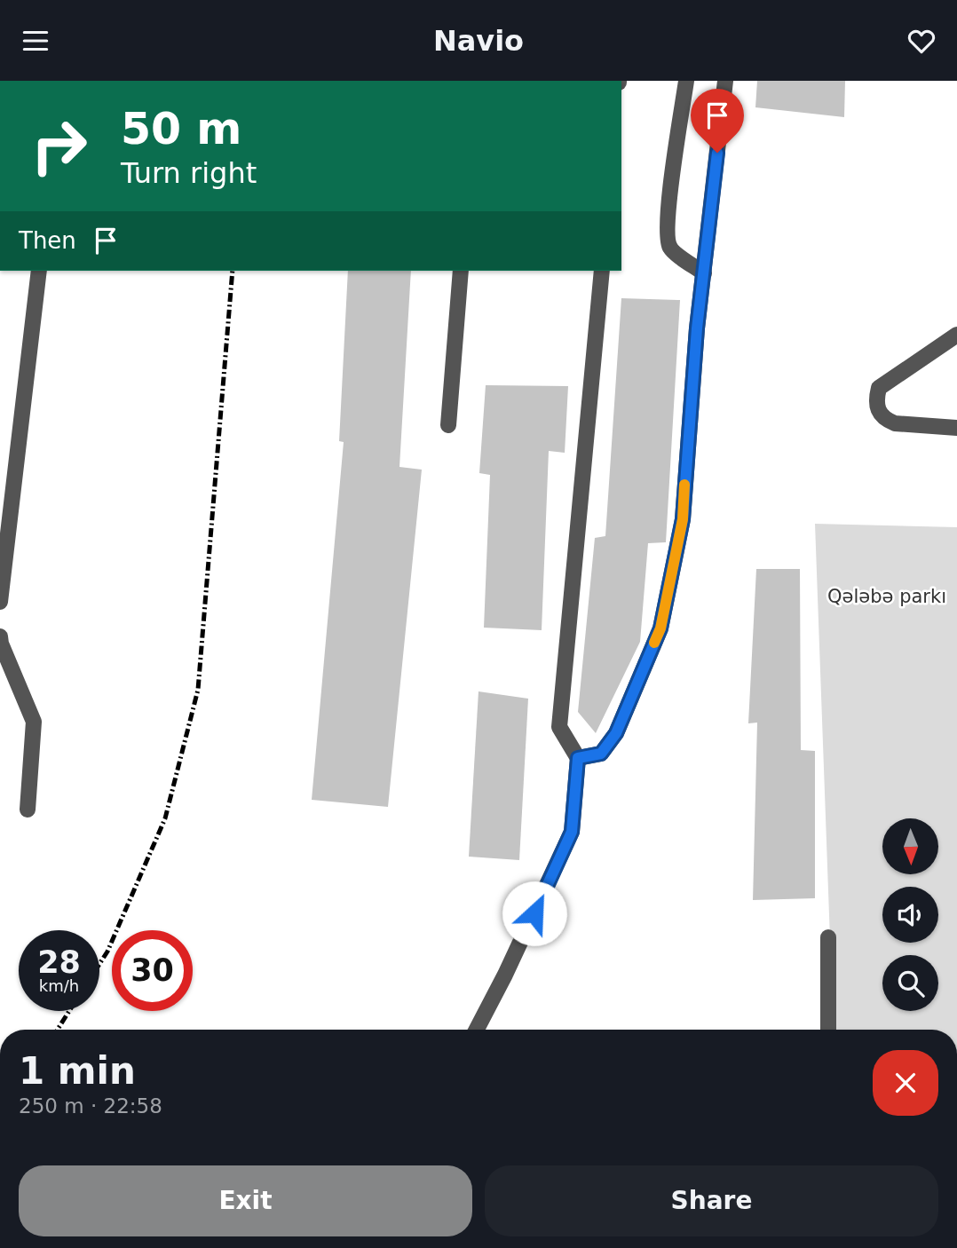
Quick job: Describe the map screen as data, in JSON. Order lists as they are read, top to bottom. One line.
{"parks":["Qələbə parkı"],"north":"bottom","page":{"header":"Navio","turn":["50 m","Turn right"],"then":"Then","speed":"28 km/h","limit":"30","heading":["1 min","250 m · 22:58"],"buttons":["Exit","Share"]}}
